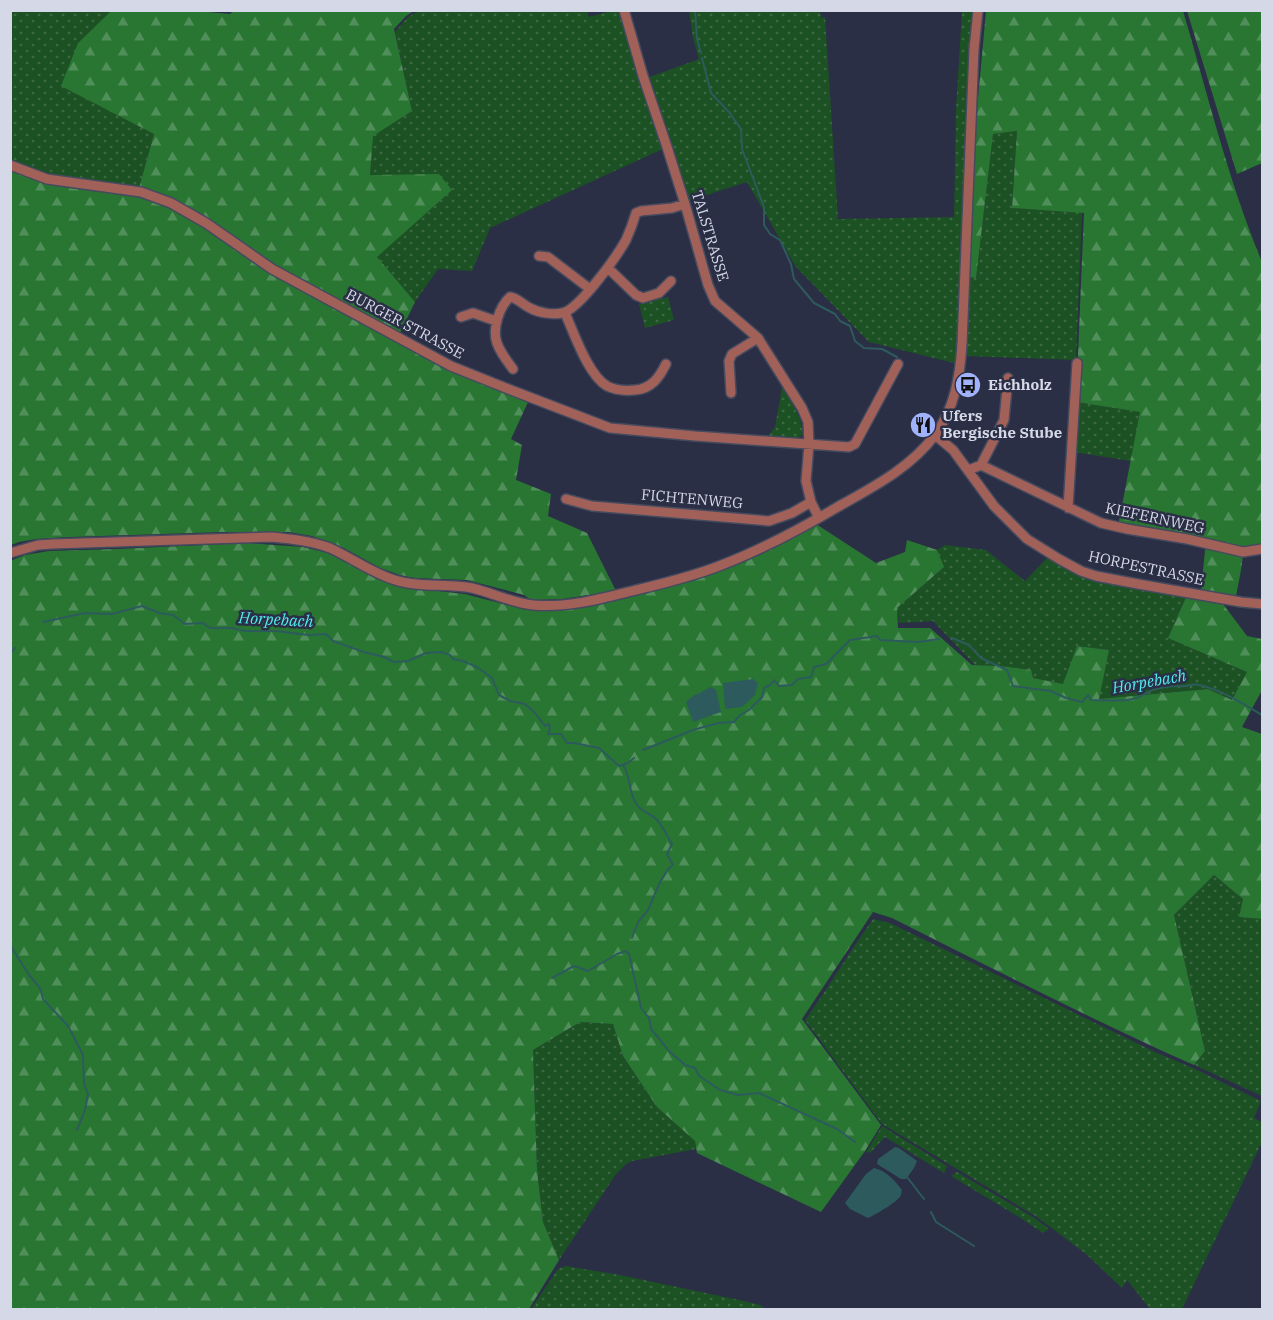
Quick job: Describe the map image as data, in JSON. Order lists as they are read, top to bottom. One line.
{"streets":{"street":["TALSTRASSE","BURGER STRASSE","FICHTENWEG","KIEFERNWEG","HORPESTRASSE"]},"crossings":[["TALSTRASSE","BURGER STRASSE"],["TALSTRASSE","FICHTENWEG"]],"water":["Horpebach"],"places":{"bus stop":["Eichholz"],"restaurant":["Ufers Bergische Stube"]}}
